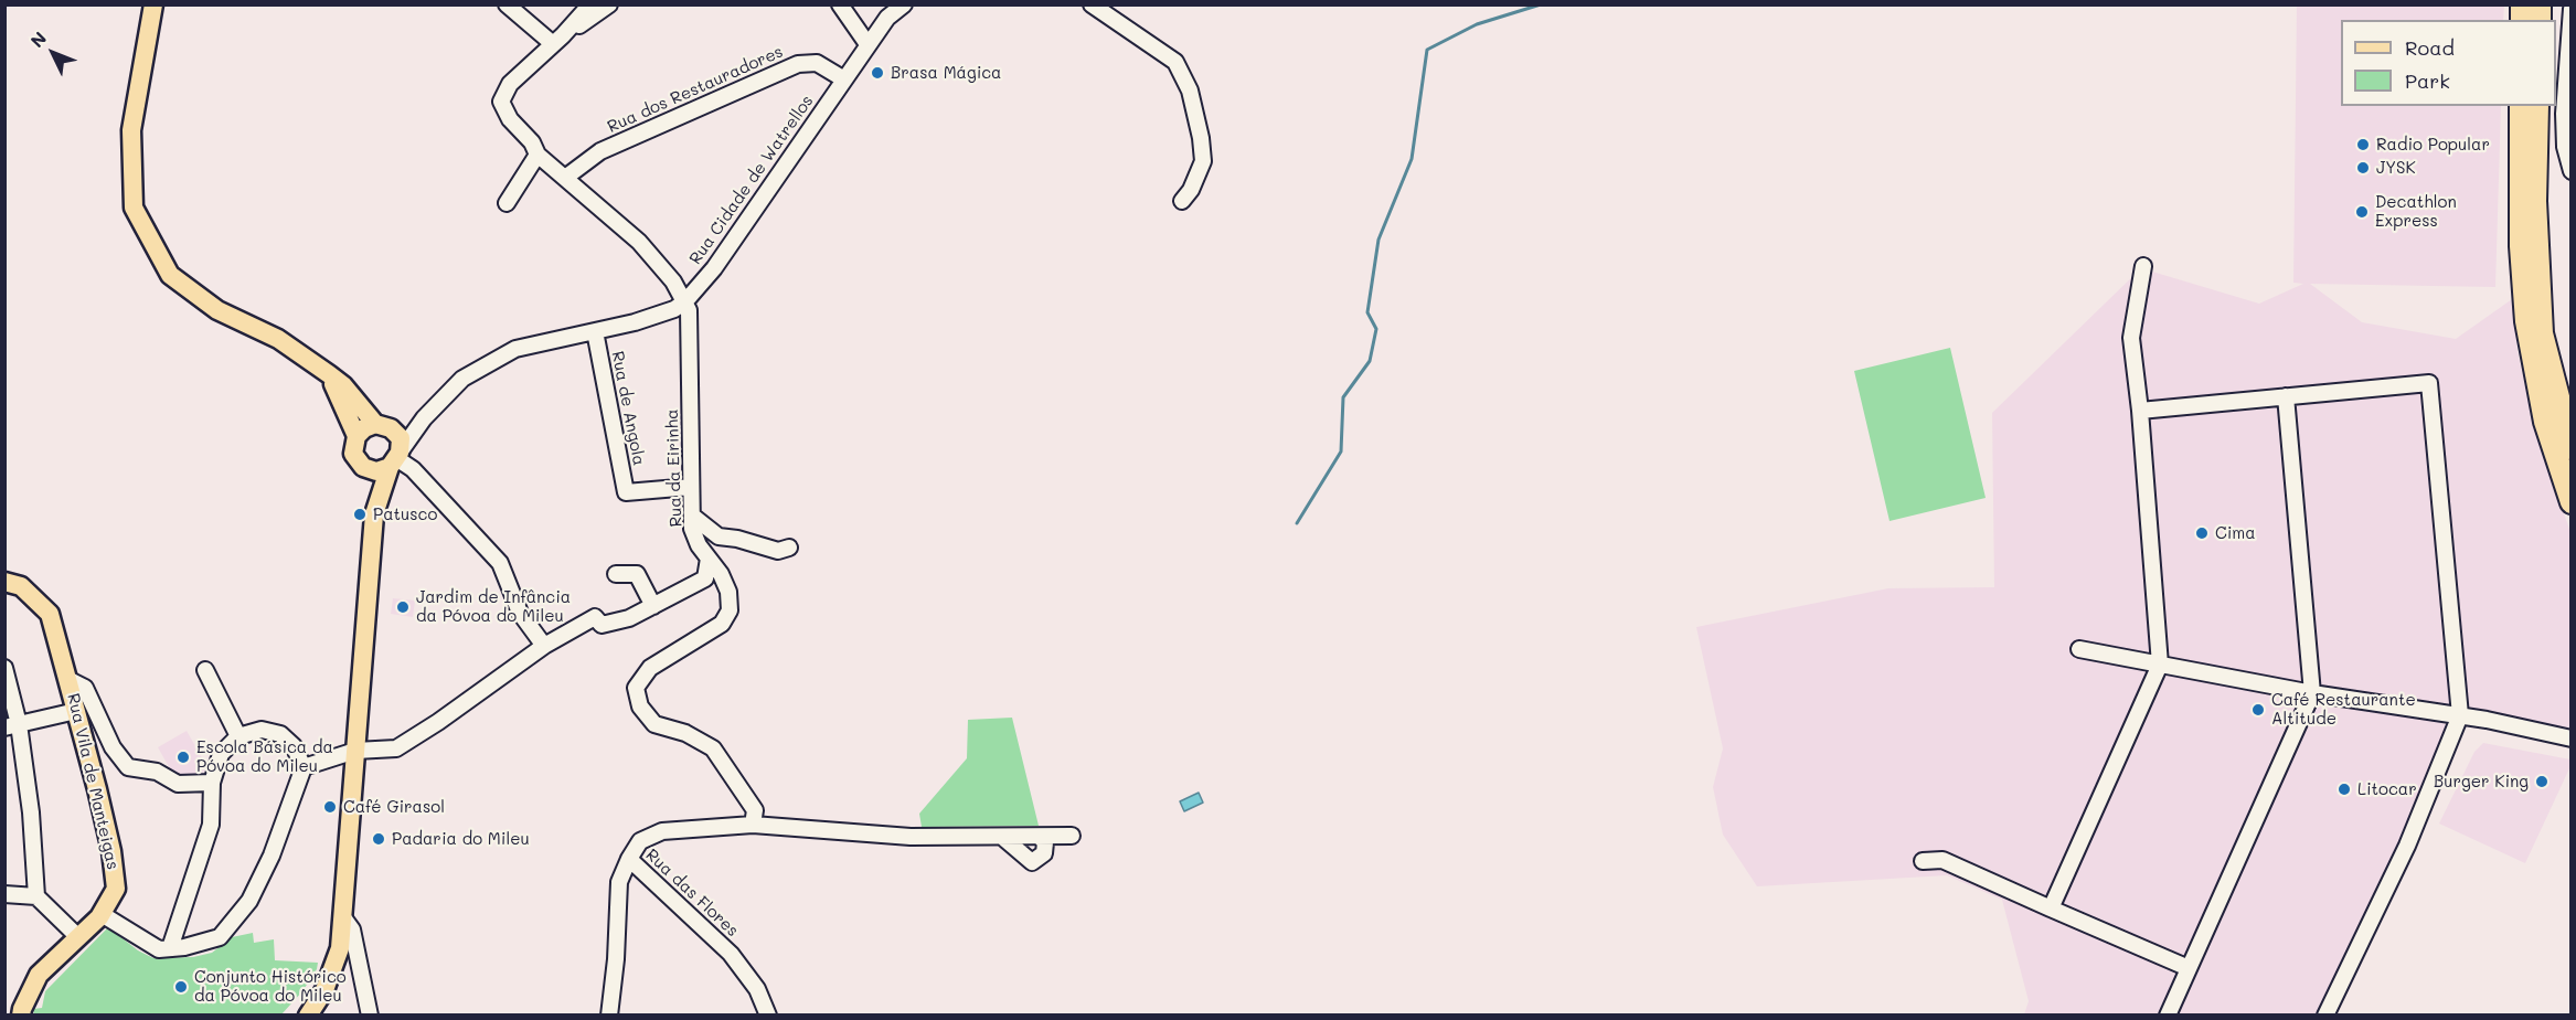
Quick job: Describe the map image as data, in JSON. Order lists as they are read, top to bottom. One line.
{"streets":{"main road":["Rua Vila de Manteigas"],"street":["Rua dos Restauradores","Rua Cidade de Watrellos","Rua de Angola","Rua da Eirinha","Rua das Flores"]},"crossings":[["Rua dos Restauradores","Rua Cidade de Watrellos"],["Rua dos Restauradores","Rua da Eirinha"],["Rua Cidade de Watrellos","Rua da Eirinha"],["Rua de Angola","Rua da Eirinha"]],"places":["Brasa Mágica","Radio Popular","JYSK","Decathlon Express","Patusco","Cima","Jardim de Infância da Póvoa do Mileu","Café Restaurante Altitude","Escola Básica da Póvoa do Mileu","Burger King","Litocar","Café Girasol","Padaria do Mileu","Conjunto Histórico da Póvoa do Mileu"],"legend":["Road","Park"],"north":"top left"}
